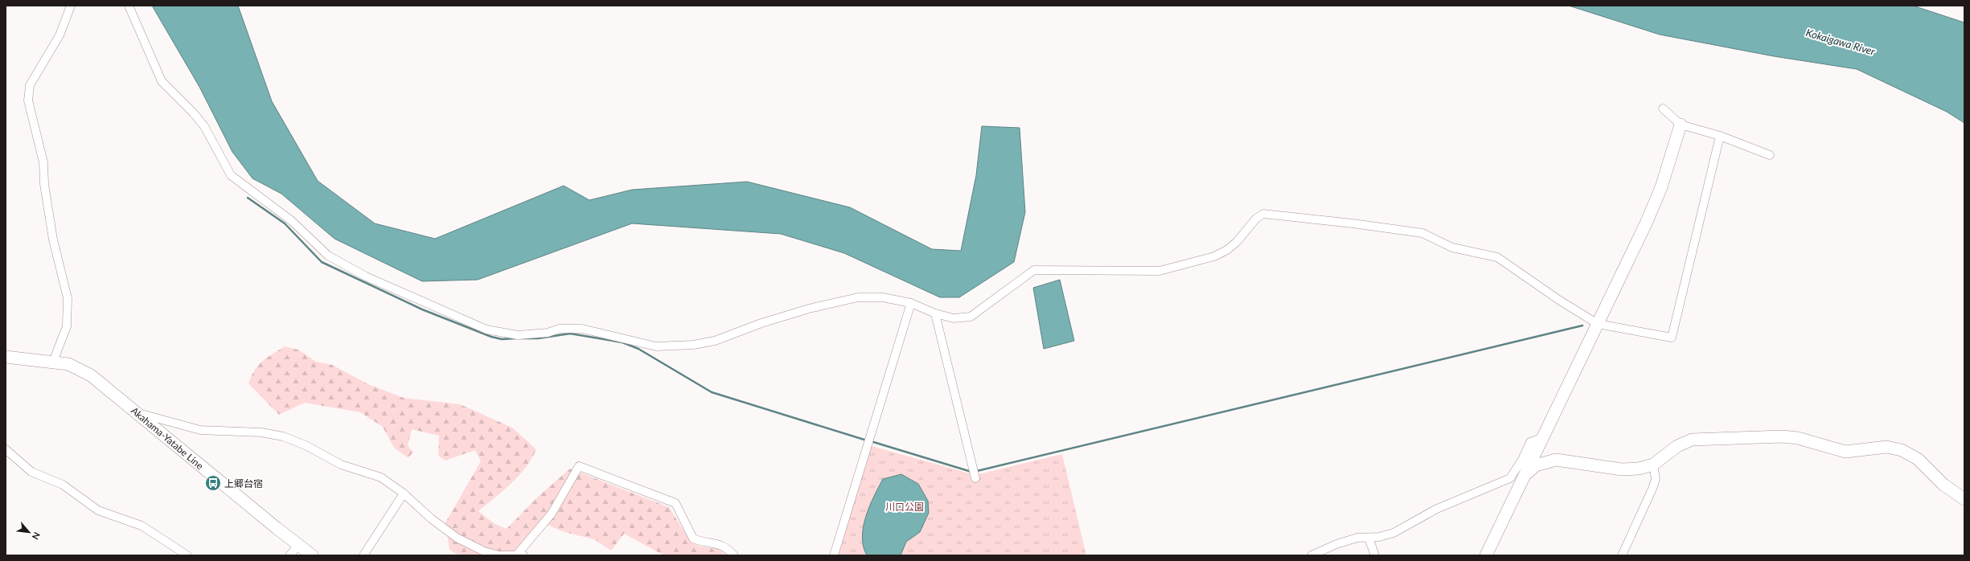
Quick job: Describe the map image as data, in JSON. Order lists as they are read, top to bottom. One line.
{"streets":{"street":["Akahama-Yatabe Line"]},"water":["Kokaigawa River"],"parks":["川口公園"],"places":{"bus stop":["上郷台宿"]},"north":"bottom right"}
